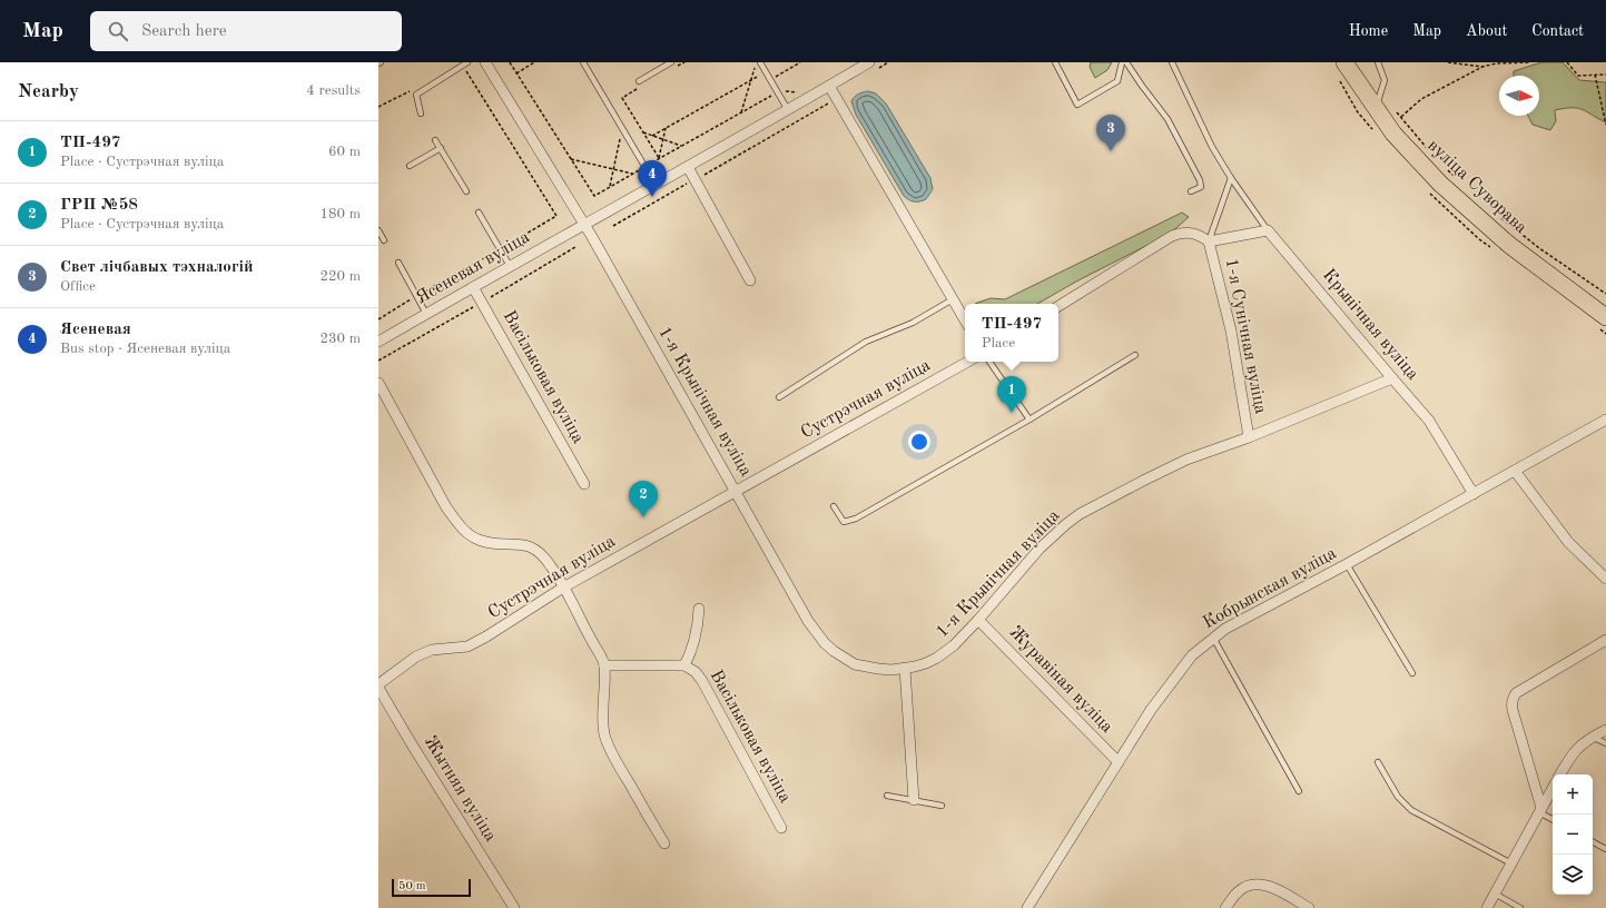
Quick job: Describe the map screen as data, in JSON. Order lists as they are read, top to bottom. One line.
{"streets":{"main road":["вуліца Суворава"],"street":["Ясеневая вуліца","Крынічная вуліца","1-я Сунічная вуліца","Васільковая вуліца","Сустрэчная вуліца","1-я Крынічная вуліца","Кобрынская вуліца","Журавіная вуліца","Жытняя вуліца"]},"crossings":[["Ясеневая вуліца","Васільковая вуліца"],["Ясеневая вуліца","1-я Крынічная вуліца"],["Крынічная вуліца","1-я Крынічная вуліца"],["Крынічная вуліца","Кобрынская вуліца"],["1-я Сунічная вуліца","1-я Крынічная вуліца"],["Сустрэчная вуліца","1-я Крынічная вуліца"],["1-я Крынічная вуліца","Журавіная вуліца"],["Кобрынская вуліца","Журавіная вуліца"]],"scale_bar":"50 m","north":"right","page":{"header":"Map","search":"Search here","nav":["Home","Map","About","Contact"],"heading":["Nearby","4 results"],"pins":["3","4","1","2"],"list":[{"mark":"1","name":"ТП-497","note":"Place · Сустрэчная вуліца","value":"60 m"},{"mark":"2","name":"ГРП №58","note":"Place · Сустрэчная вуліца","value":"180 m"},{"mark":"3","name":"Свет лічбавых тэхналогій","note":"Office","value":"220 m"},{"mark":"4","name":"Ясеневая","note":"Bus stop · Ясеневая вуліца","value":"230 m"}],"popup":["ТП-497","Place"],"map_buttons":["+","−"],"scale":"50 m"}}
